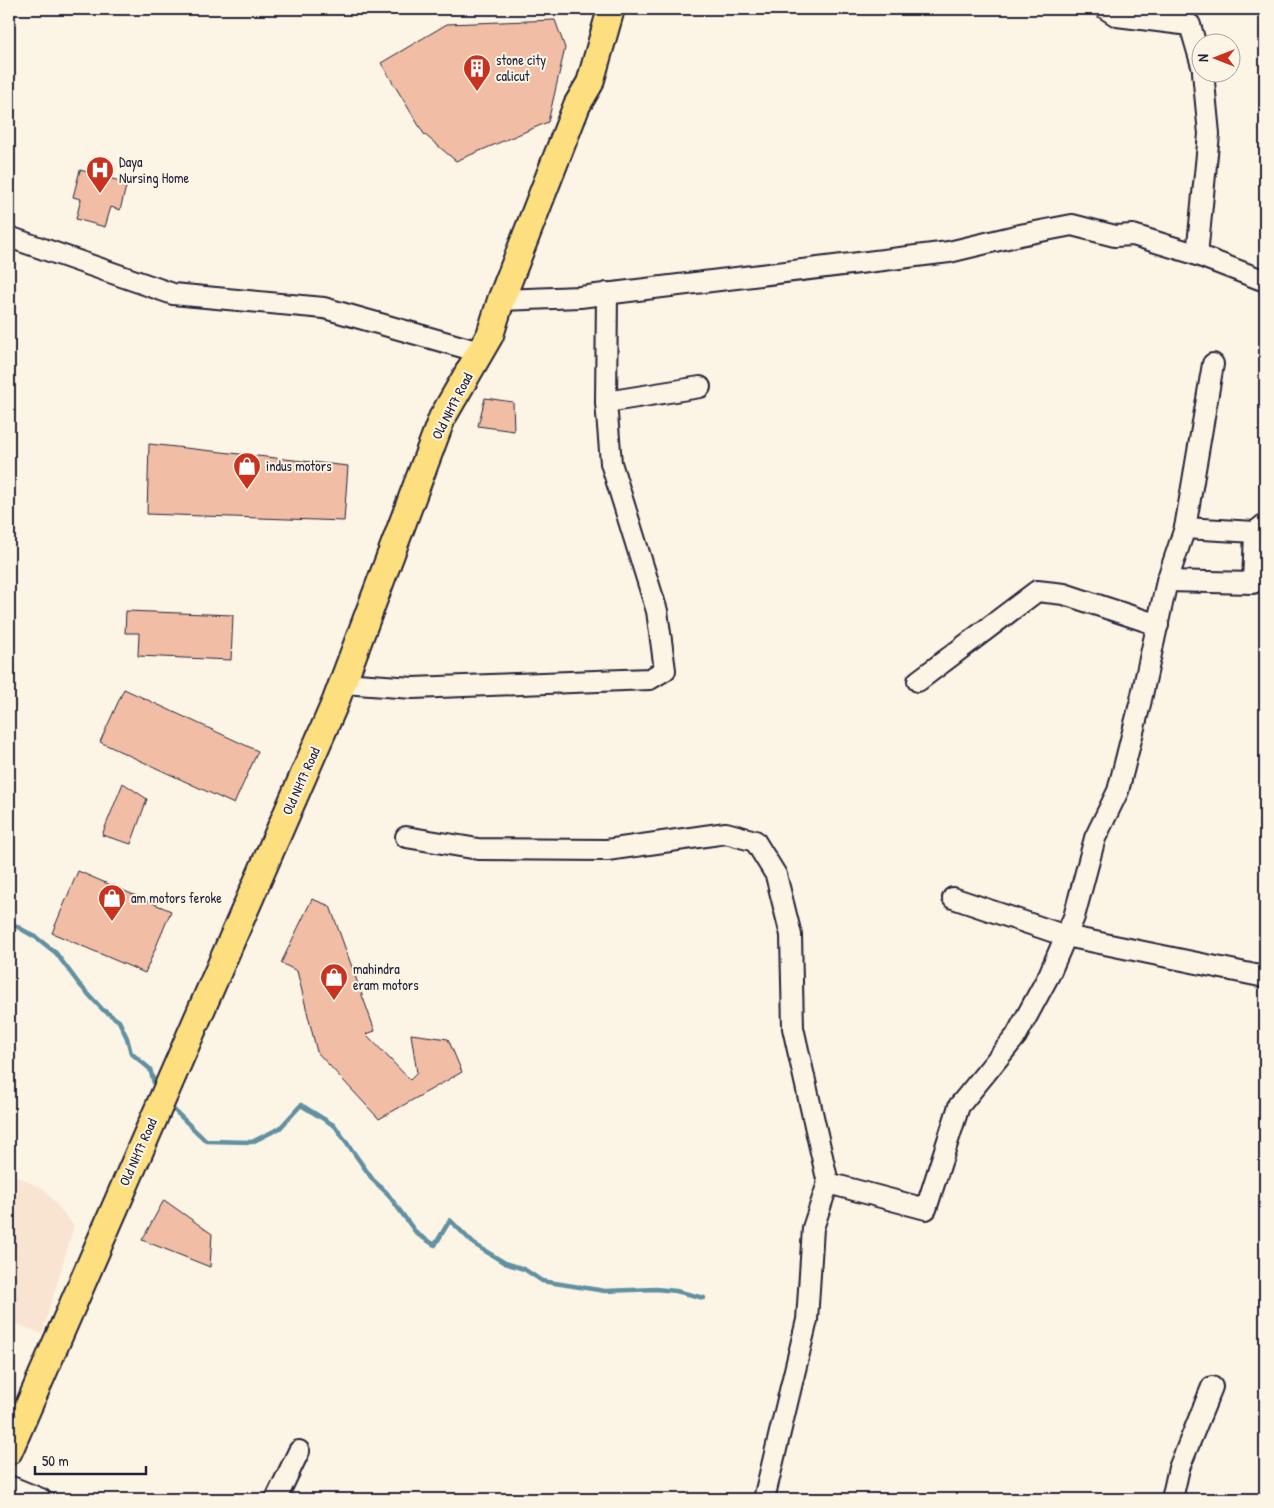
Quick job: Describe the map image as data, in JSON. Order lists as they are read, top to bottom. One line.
{"streets":{"main road":["Old NH17 Road"]},"places":{"building":["stone city calicut"],"hospital":["Daya Nursing Home"],"shop":["indus motors","am motors feroke","mahindra eram motors"]},"scale_bar":"50 m","north":"left"}
